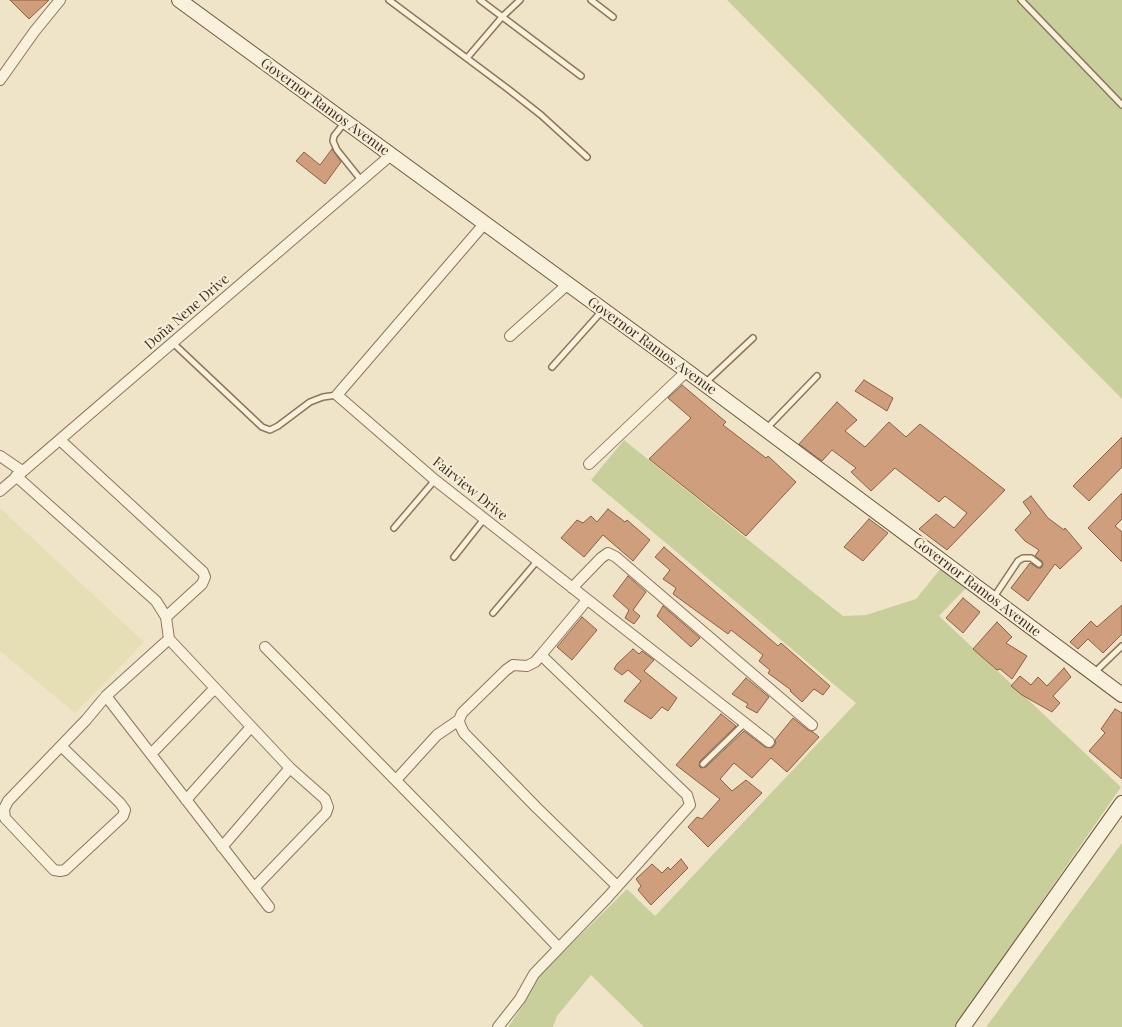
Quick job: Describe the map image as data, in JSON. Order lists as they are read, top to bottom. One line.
{"streets":{"main road":["Governor Ramos Avenue"],"street":["Doña Nene Drive","Fairview Drive"]},"crossings":[["Governor Ramos Avenue","Doña Nene Drive"]]}
